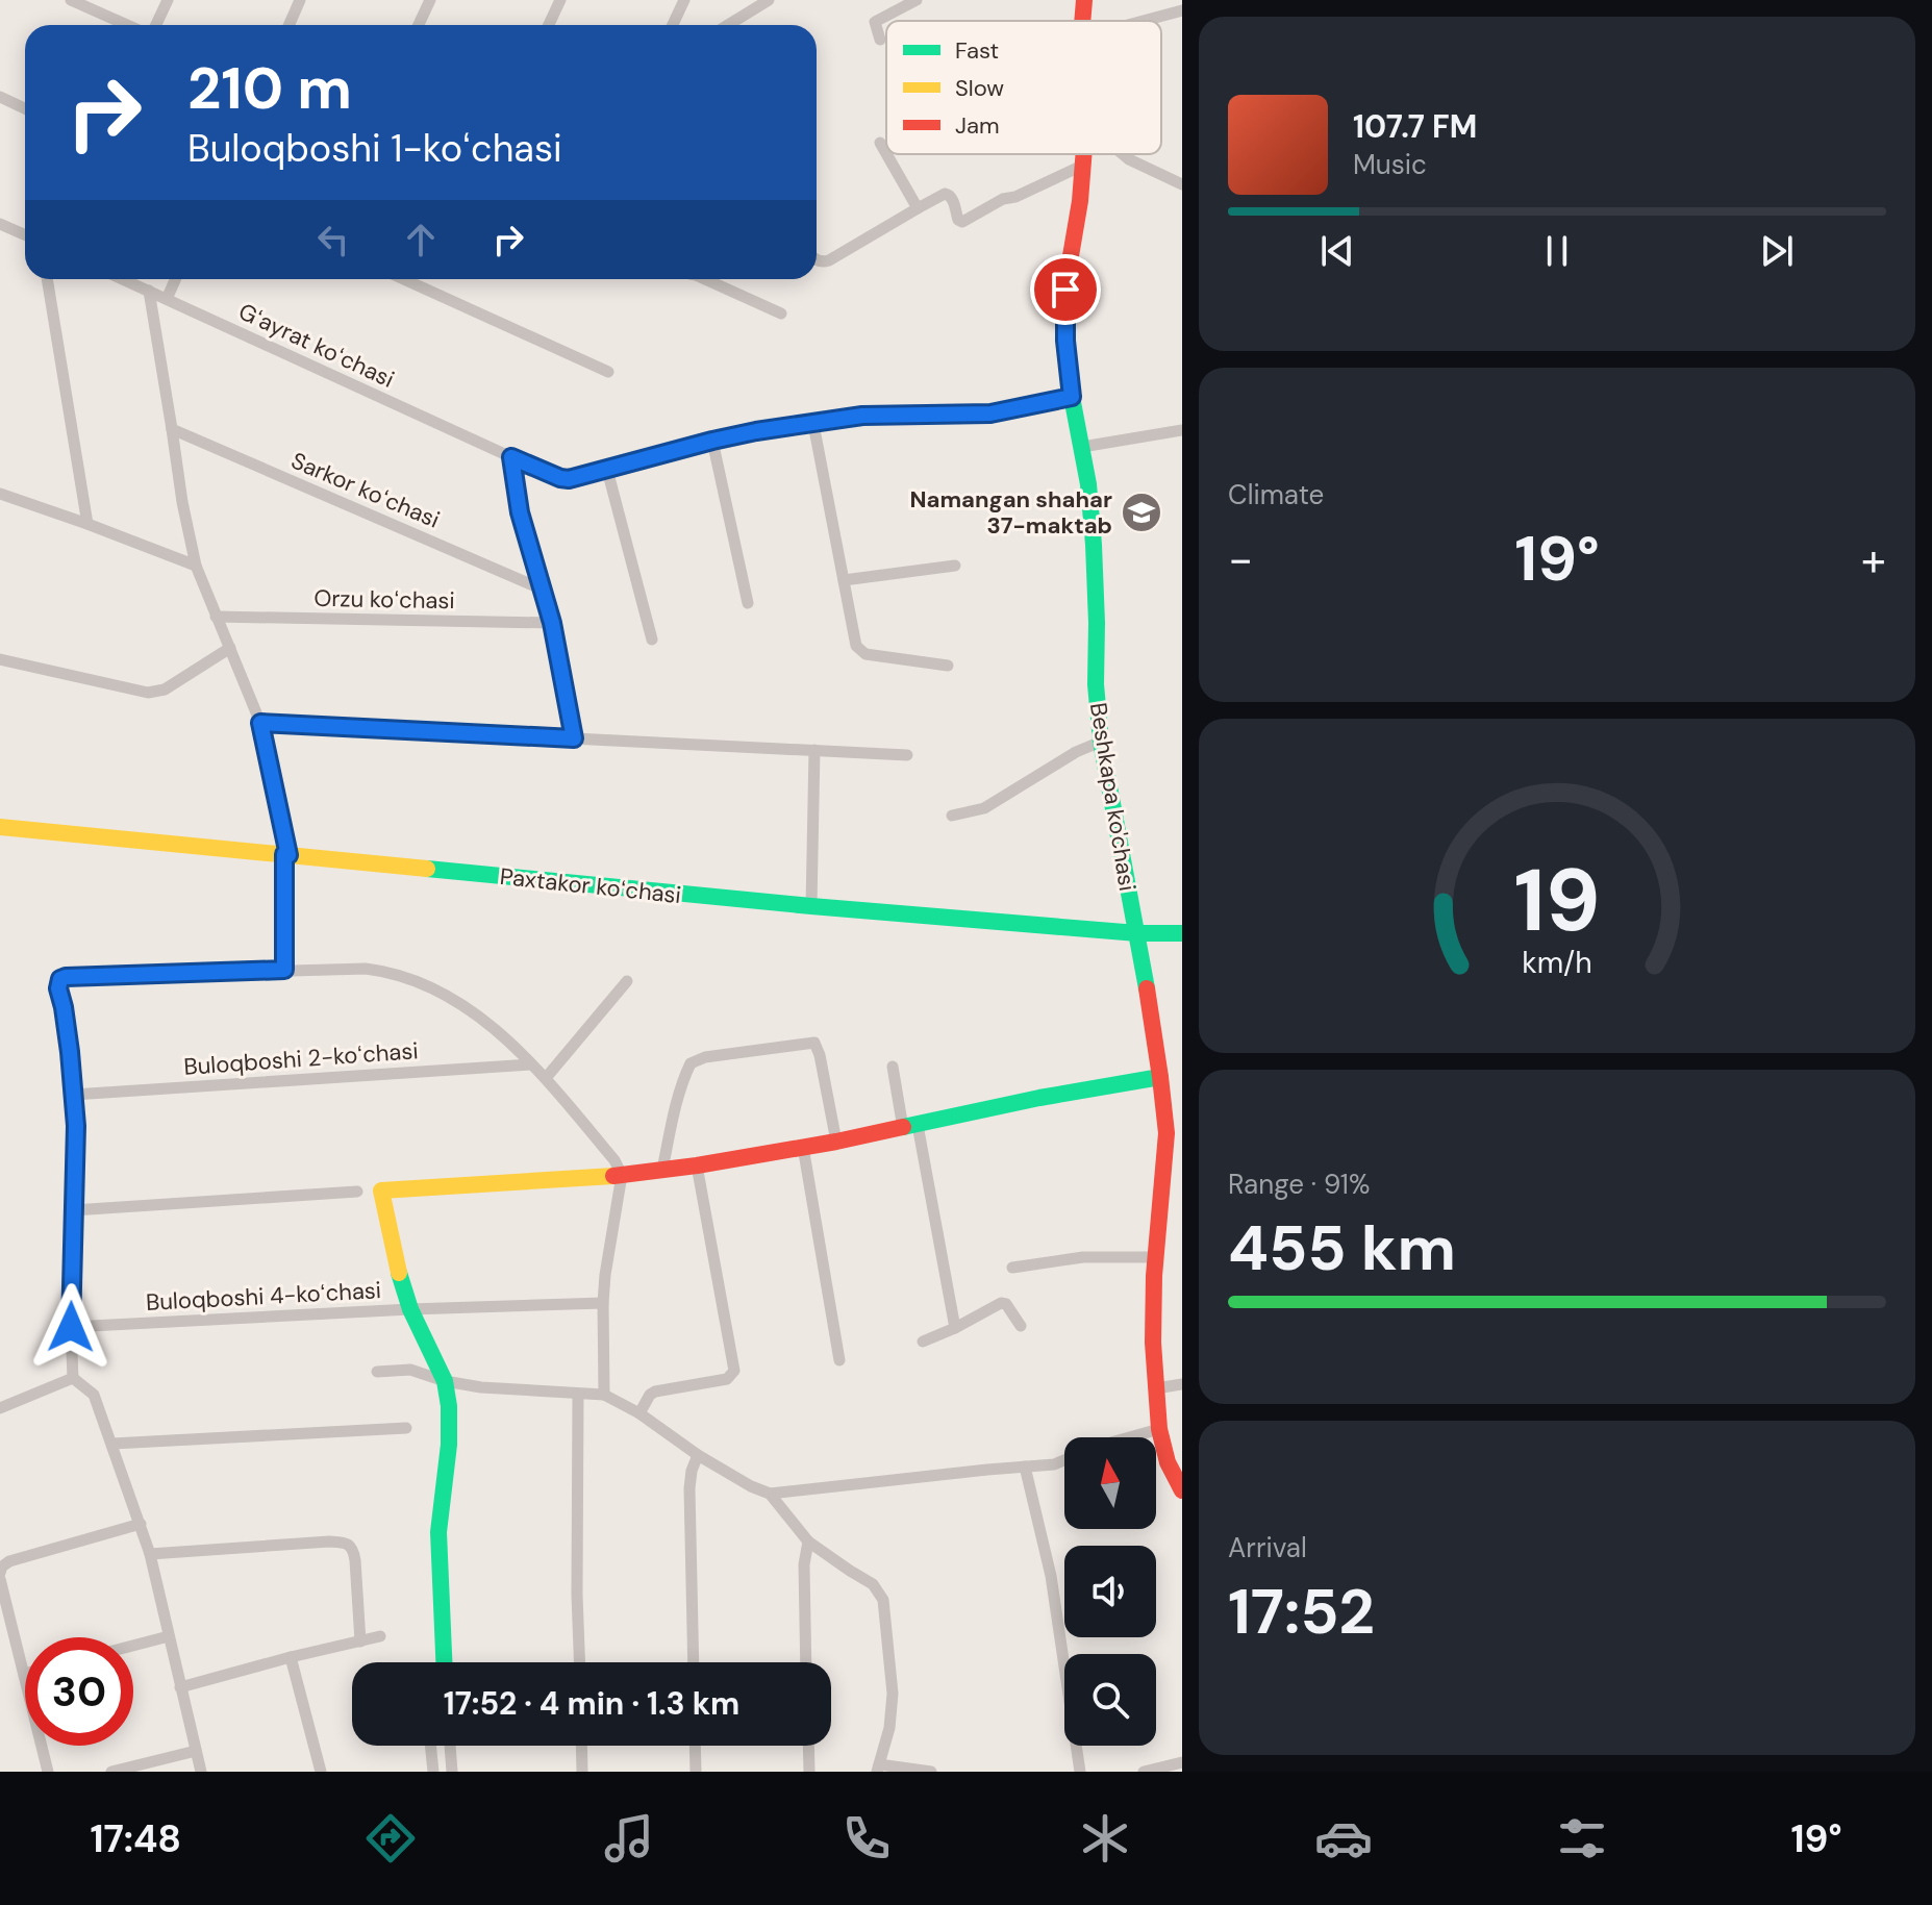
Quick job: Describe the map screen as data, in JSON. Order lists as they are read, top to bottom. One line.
{"streets":{"street":["Gʻayrat koʻchasi","Sarkor koʻchasi","Orzu koʻchasi","Beshkapa ko'chasi","Paxtakor koʻchasi","Buloqboshi 2-koʻchasi","Buloqboshi 4-koʻchasi"]},"crossings":[["Gʻayrat koʻchasi","Beshkapa ko'chasi"],["Beshkapa ko'chasi","Paxtakor koʻchasi"]],"places":{"school or university":["Namangan shahar 37-maktab"]},"legend":["Fast","Slow","Jam"],"north":"top","page":{"turn":["210 m","Buloqboshi 1-koʻchasi"],"song":["107.7 FM","Music"],"tile":["Climate",["Range · 91%","455 km"],["Arrival","17:52"]],"heat":["−","19°","+"],"limit":"30","trip":"17:52 · 4 min · 1.3 km","tabs":["17:48","19°"],"gauge":["19","km/h"]}}
